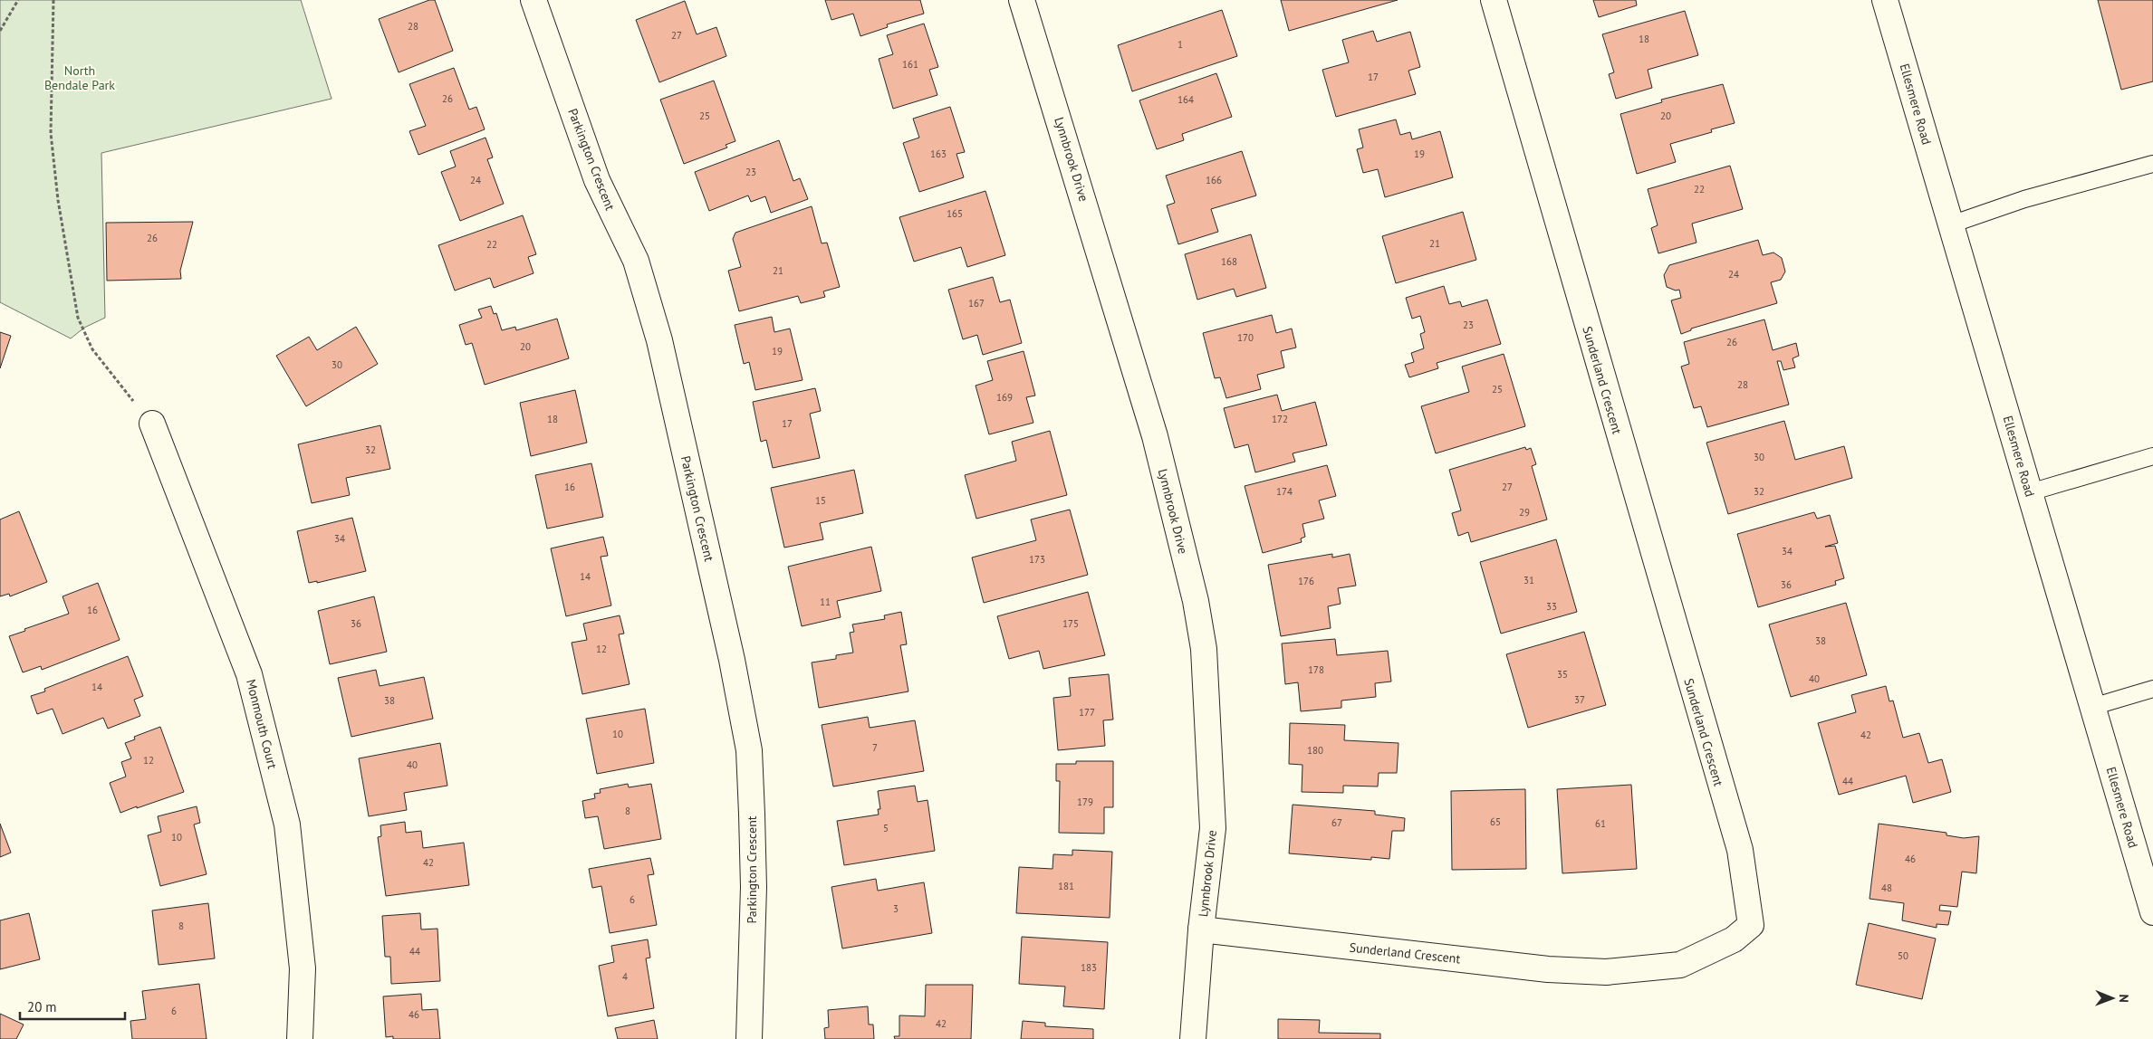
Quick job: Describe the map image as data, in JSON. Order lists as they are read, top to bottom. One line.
{"streets":{"street":["Ellesmere Road","Parkington Crescent","Lynnbrook Drive","Sunderland Crescent","Monmouth Court"]},"crossings":[["Lynnbrook Drive","Sunderland Crescent"]],"parks":["North Bendale Park"],"house_numbers":["28","27","18","1","161","17","26","164","25","20","163","19","23","24","166","22","165","26","21","22","168","21","24","167","23","170","26","20","19","30","28","25","169","18","172","17","32","30","16","27","174","32","15","29","34","34","173","14","31","176","36","11","33","16","36","175","38","12","178","35","40","14","37","38","177","10","42","7","180","12","40","44","179","8","65","67","61","5","10","46","42","181","48","6","3","8","44","50","183","4","6","46","42"],"scale_bar":"20 m","north":"right"}
